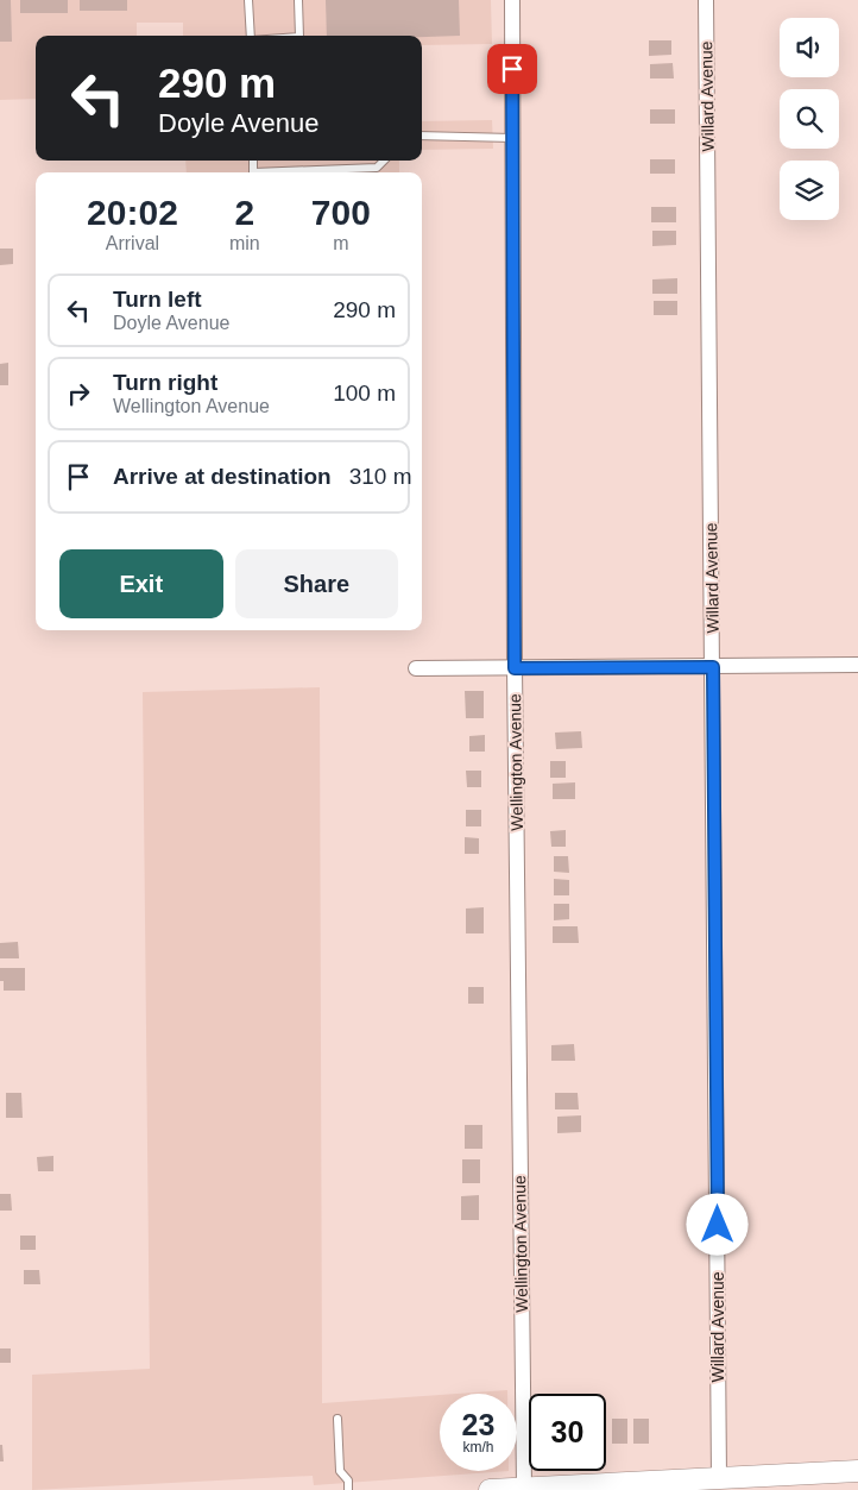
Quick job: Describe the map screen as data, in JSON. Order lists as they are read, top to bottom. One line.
{"streets":{"street":["Willard Avenue","Wellington Avenue"]},"page":{"turn":["290 m","Doyle Avenue"],"eta":["20:02","Arrival","2","min","700","m"],"list":[{"name":"Turn left","note":"Doyle Avenue","value":"290 m"},{"name":"Turn right","note":"Wellington Avenue","value":"100 m"},{"name":"Arrive at destination","value":"310 m"}],"buttons":["Exit","Share"],"speed":"23 km/h","limit":"30"}}
